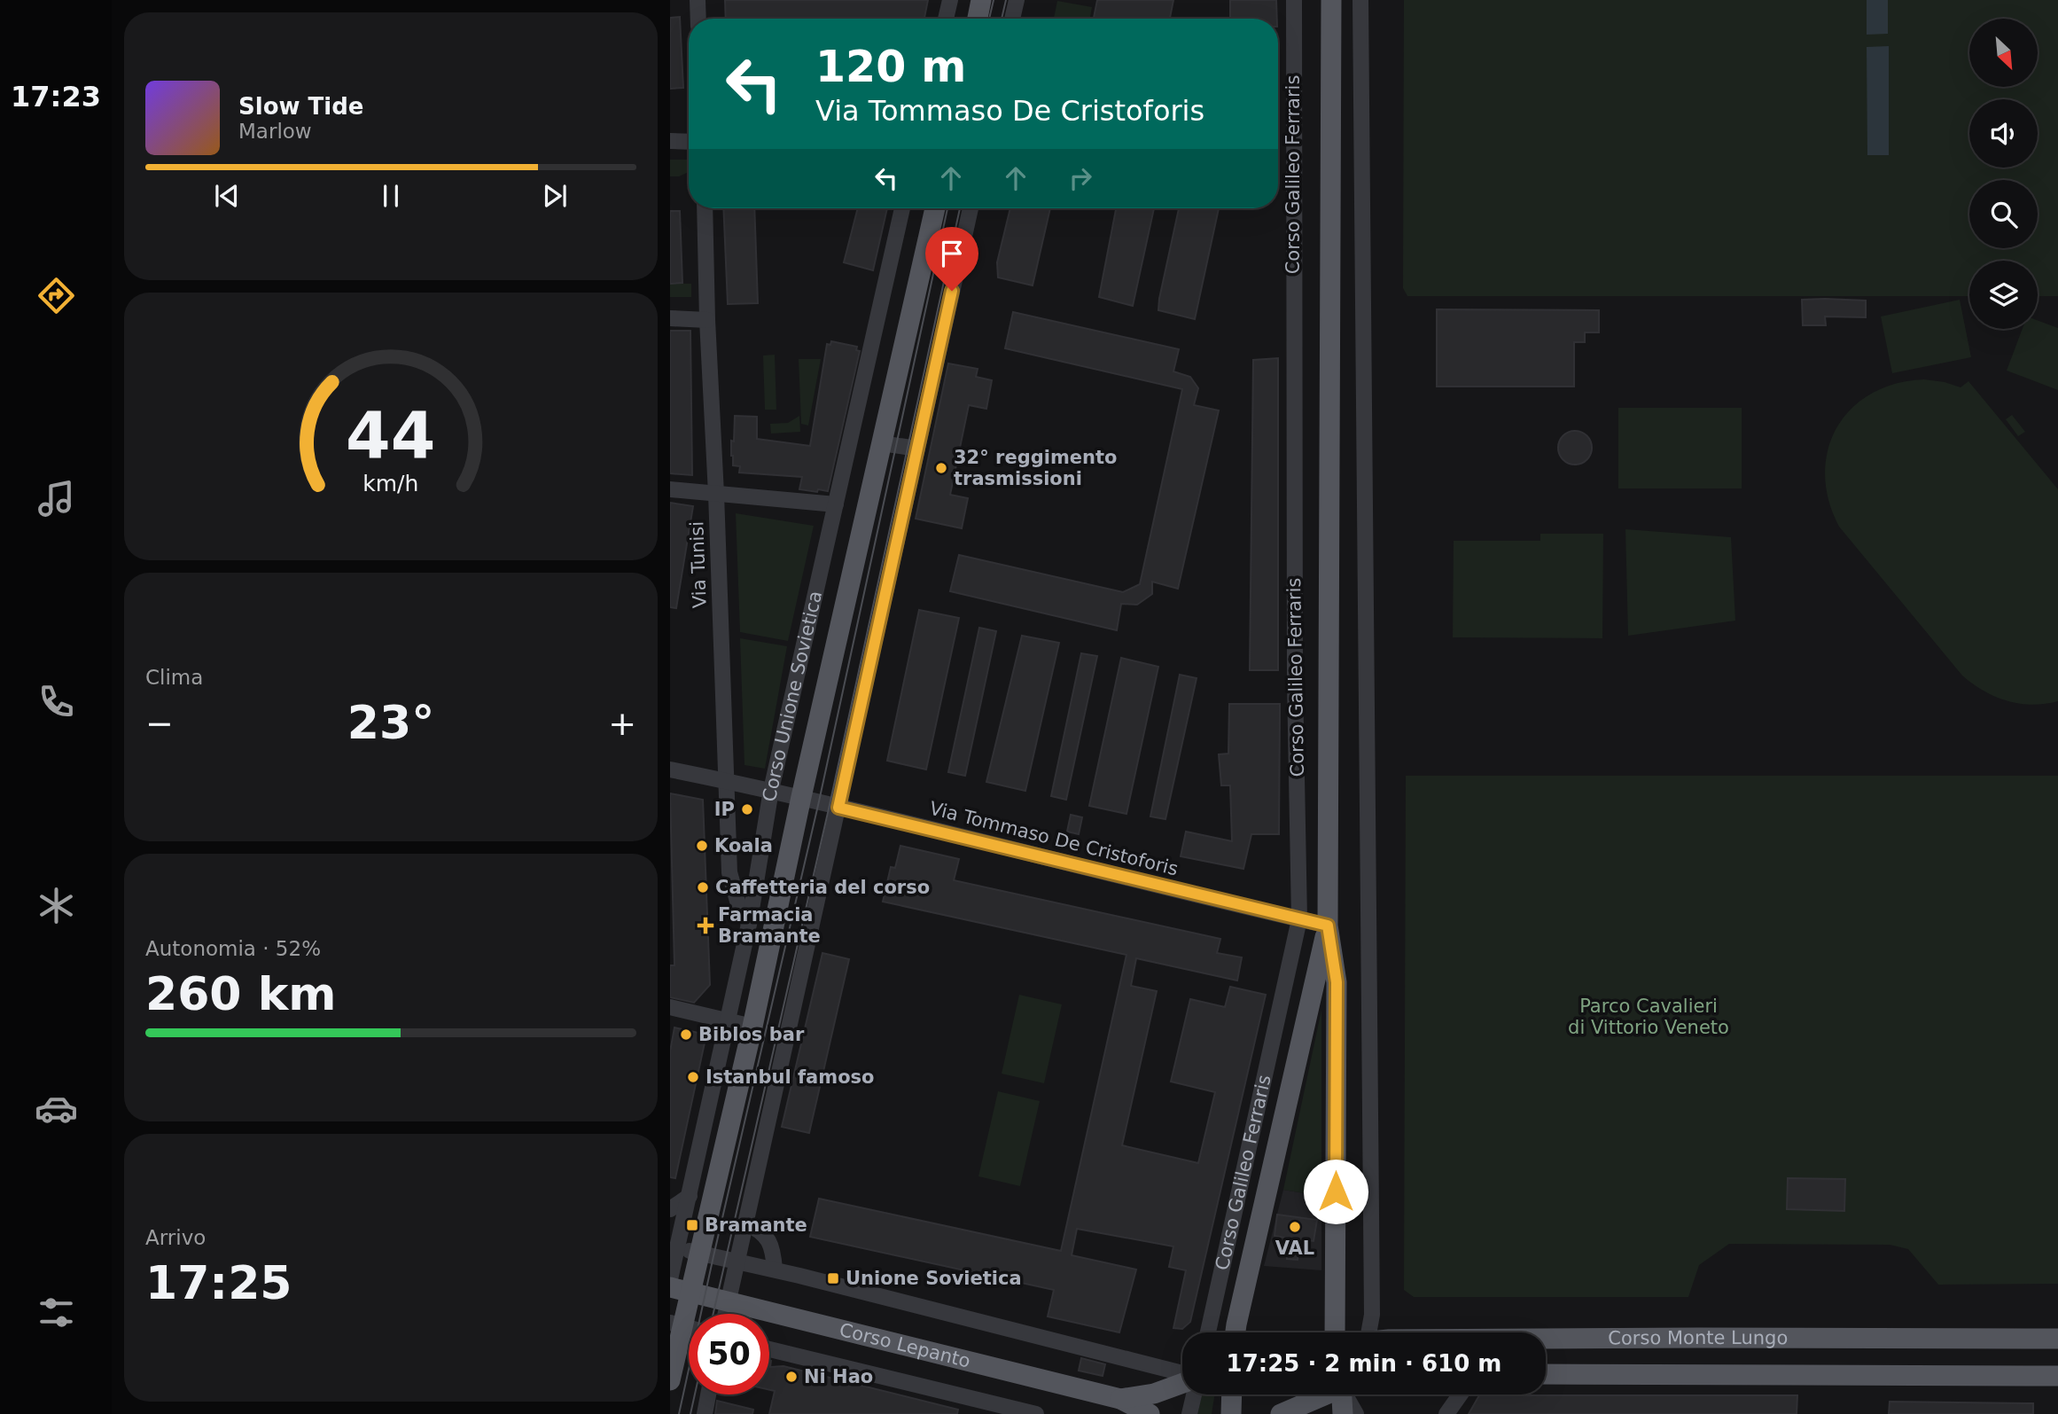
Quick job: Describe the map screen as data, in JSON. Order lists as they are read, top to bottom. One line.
{"streets":{"main road":["Corso Galileo Ferraris","Corso Unione Sovietica","Corso Monte Lungo","Corso Lepanto"],"street":["Via Tunisi","Via Tommaso De Cristoforis"]},"crossings":[["Corso Galileo Ferraris","Via Tommaso De Cristoforis"],["Via Tunisi","Corso Unione Sovietica"],["Via Tunisi","Via Tommaso De Cristoforis"],["Corso Unione Sovietica","Via Tommaso De Cristoforis"],["Corso Unione Sovietica","Corso Lepanto"]],"parks":["Parco Cavalieri di Vittorio Veneto"],"places":{"other":["32° reggimento trasmissioni","IP","Koala","Caffetteria del corso","Biblos bar","Istanbul famoso","VAL","Ni Hao"],"health":["Farmacia Bramante"],"transit":["Bramante","Unione Sovietica"]},"north":"bottom right","page":{"tabs":"17:23","turn":["120 m","Via Tommaso De Cristoforis"],"song":["Slow Tide","Marlow"],"tile":["Clima",["Autonomia · 52%","260 km"],["Arrivo","17:25"]],"heat":["−","23°","+"],"limit":"50","trip":"17:25 · 2 min · 610 m","gauge":["44","km/h"]}}
